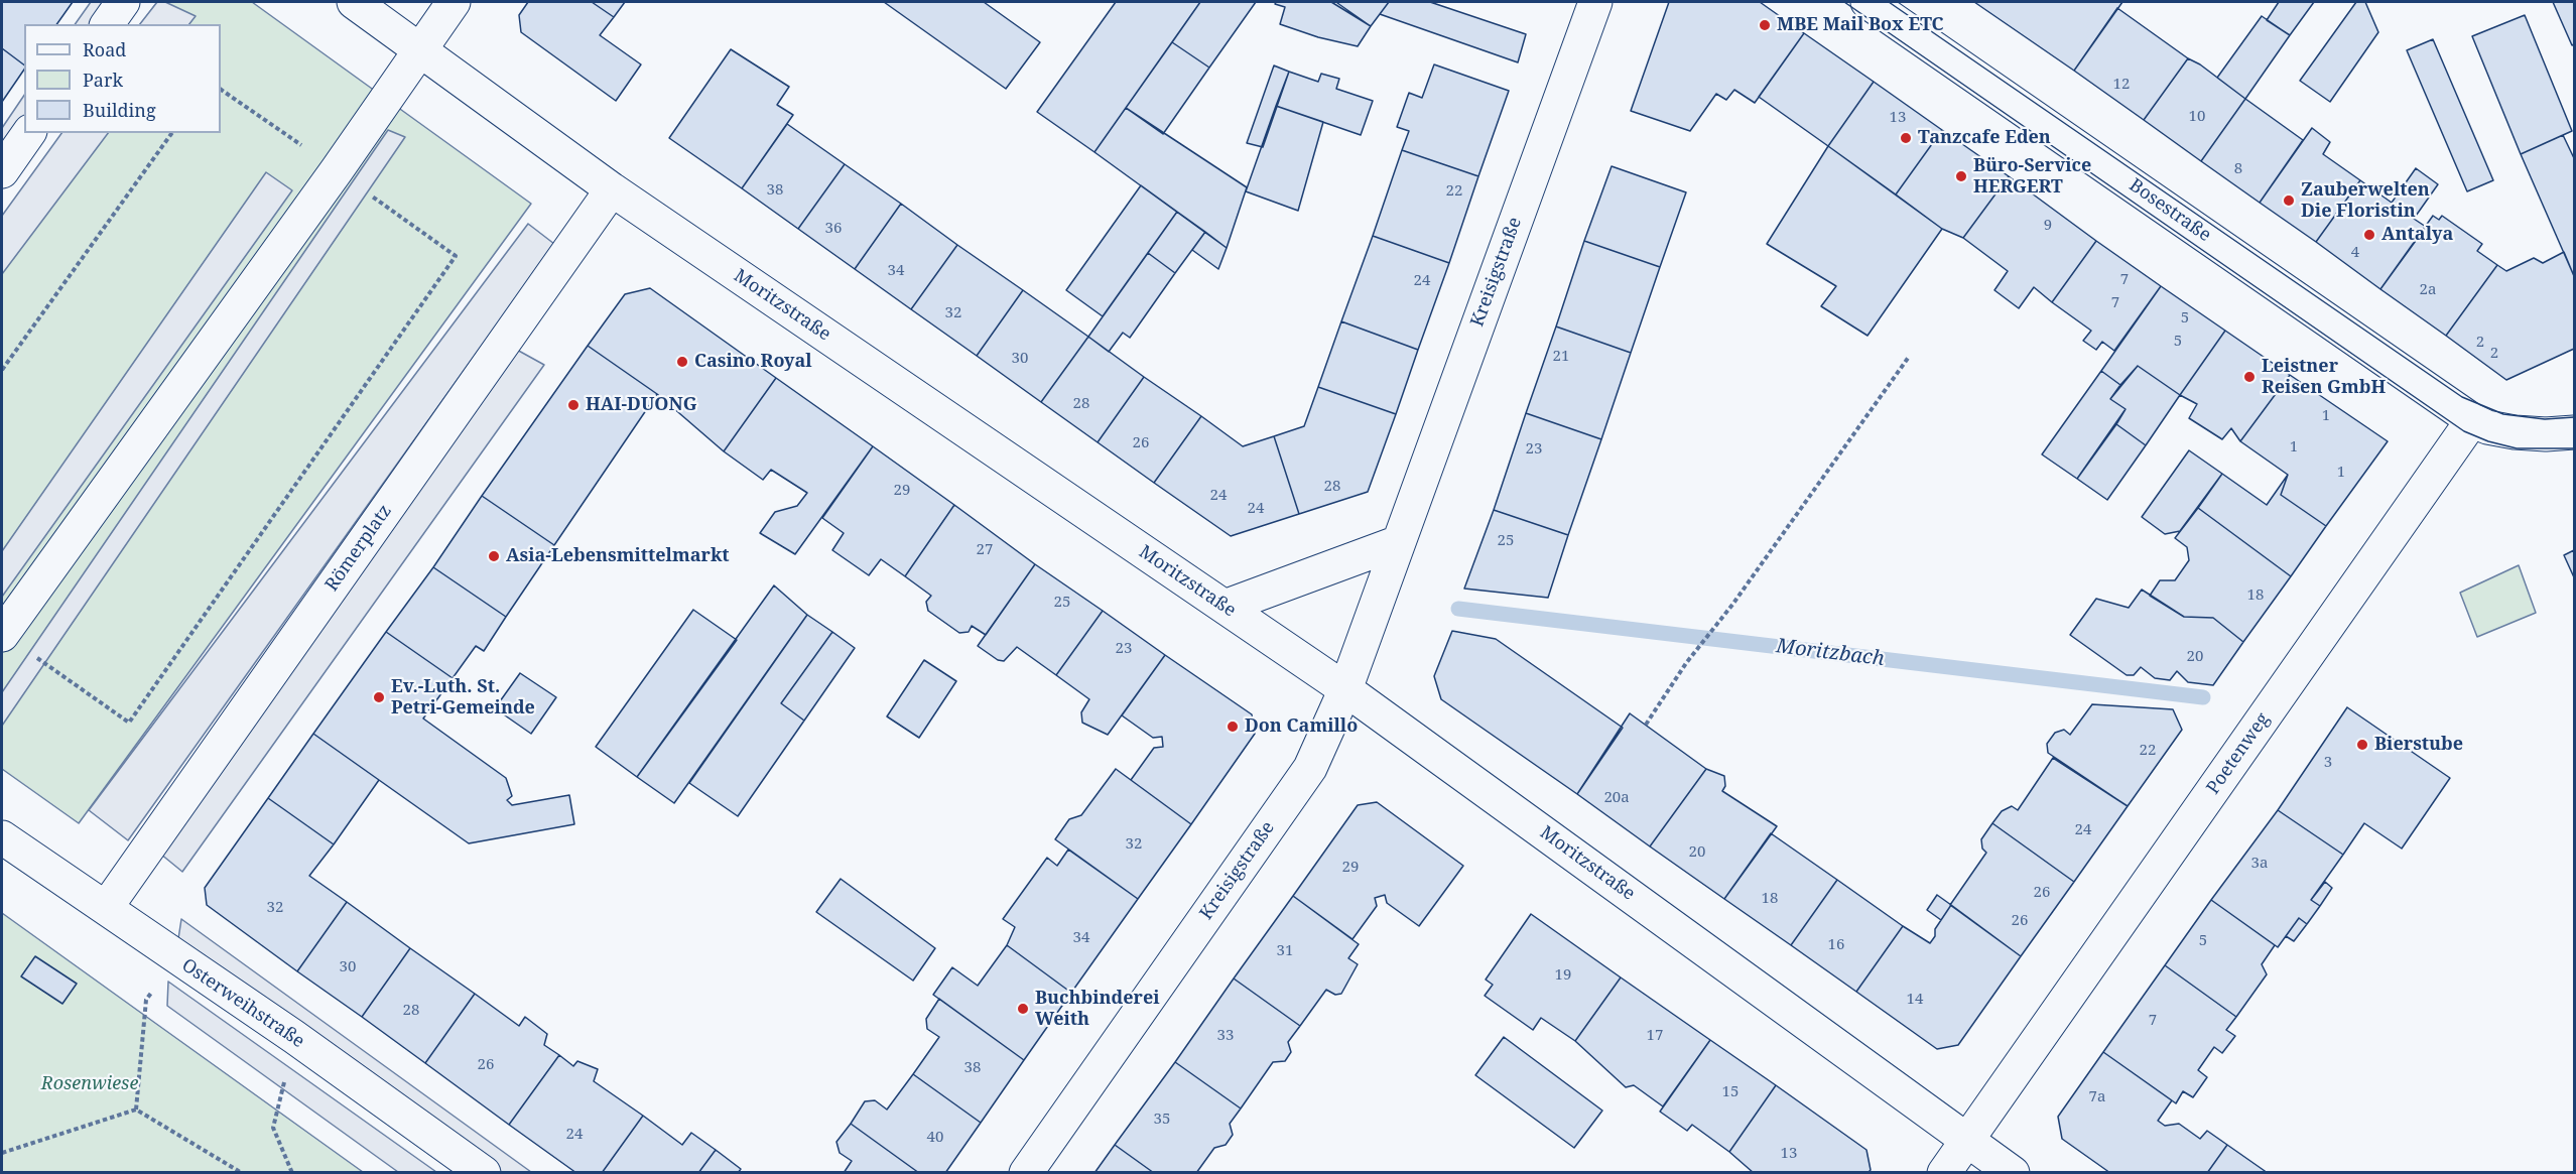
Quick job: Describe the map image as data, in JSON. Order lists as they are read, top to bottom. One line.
{"streets":{"street":["Bosestraße","Kreisigstraße","Moritzstraße","Römerplatz","Poetenweg","Osterweihstraße"]},"crossings":[["Bosestraße","Poetenweg"],["Kreisigstraße","Moritzstraße"],["Moritzstraße","Römerplatz"],["Moritzstraße","Poetenweg"],["Römerplatz","Osterweihstraße"]],"water":["Moritzbach"],"parks":["Rosenwiese"],"places":["MBE Mail Box ETC","Tanzcafe Eden","Büro-Service HERGERT","Zauberwelten Die Floristin","Antalya","Casino Royal","Leistner Reisen GmbH","HAI-DUONG","Asia-Lebensmittelmarkt","Ev.-Luth. St. Petri-Gemeinde","Don Camillo","Bierstube","Buchbinderei Weith"],"house_numbers":["12","10","13","8","38","22","9","36","4","34","7","24","2a","7","32","5","5","2","2","21","30","28","1","26","1","23","1","28","29","24","24","25","27","18","25","23","20","22","3","20a","24","32","20","3a","29","26","18","32","26","34","5","16","31","30","19","14","28","7","33","17","26","38","15","7a","35","24","40","13"],"legend":["Road","Park","Building"]}
